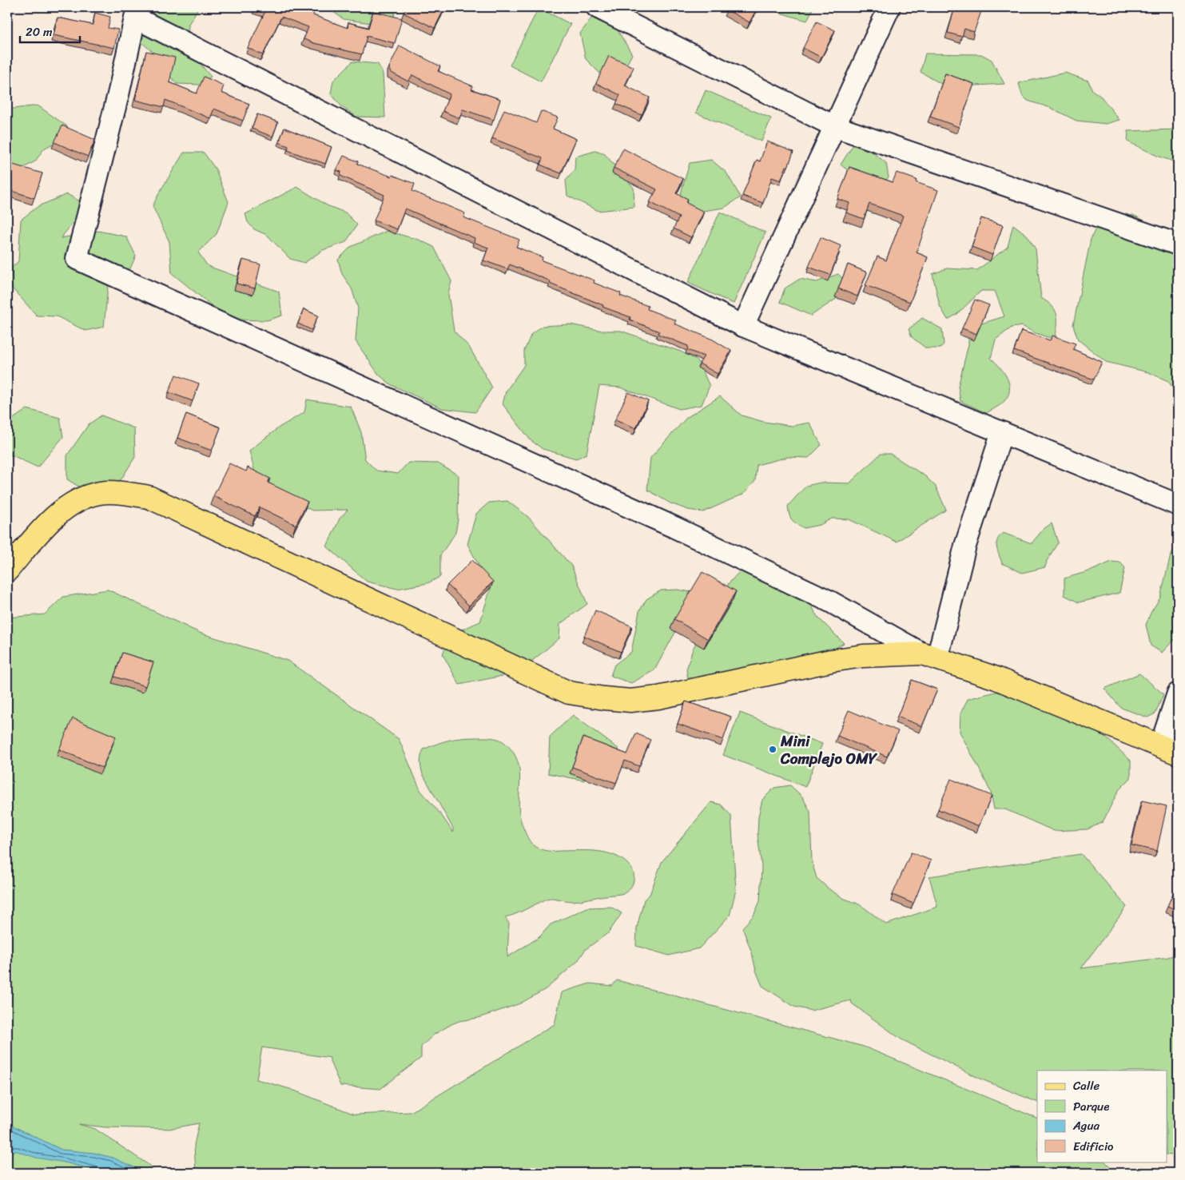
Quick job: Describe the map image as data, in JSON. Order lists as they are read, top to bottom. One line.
{"places":["Mini Complejo OMY"],"legend":["Calle","Parque","Agua","Edificio"],"scale_bar":"20 m"}
